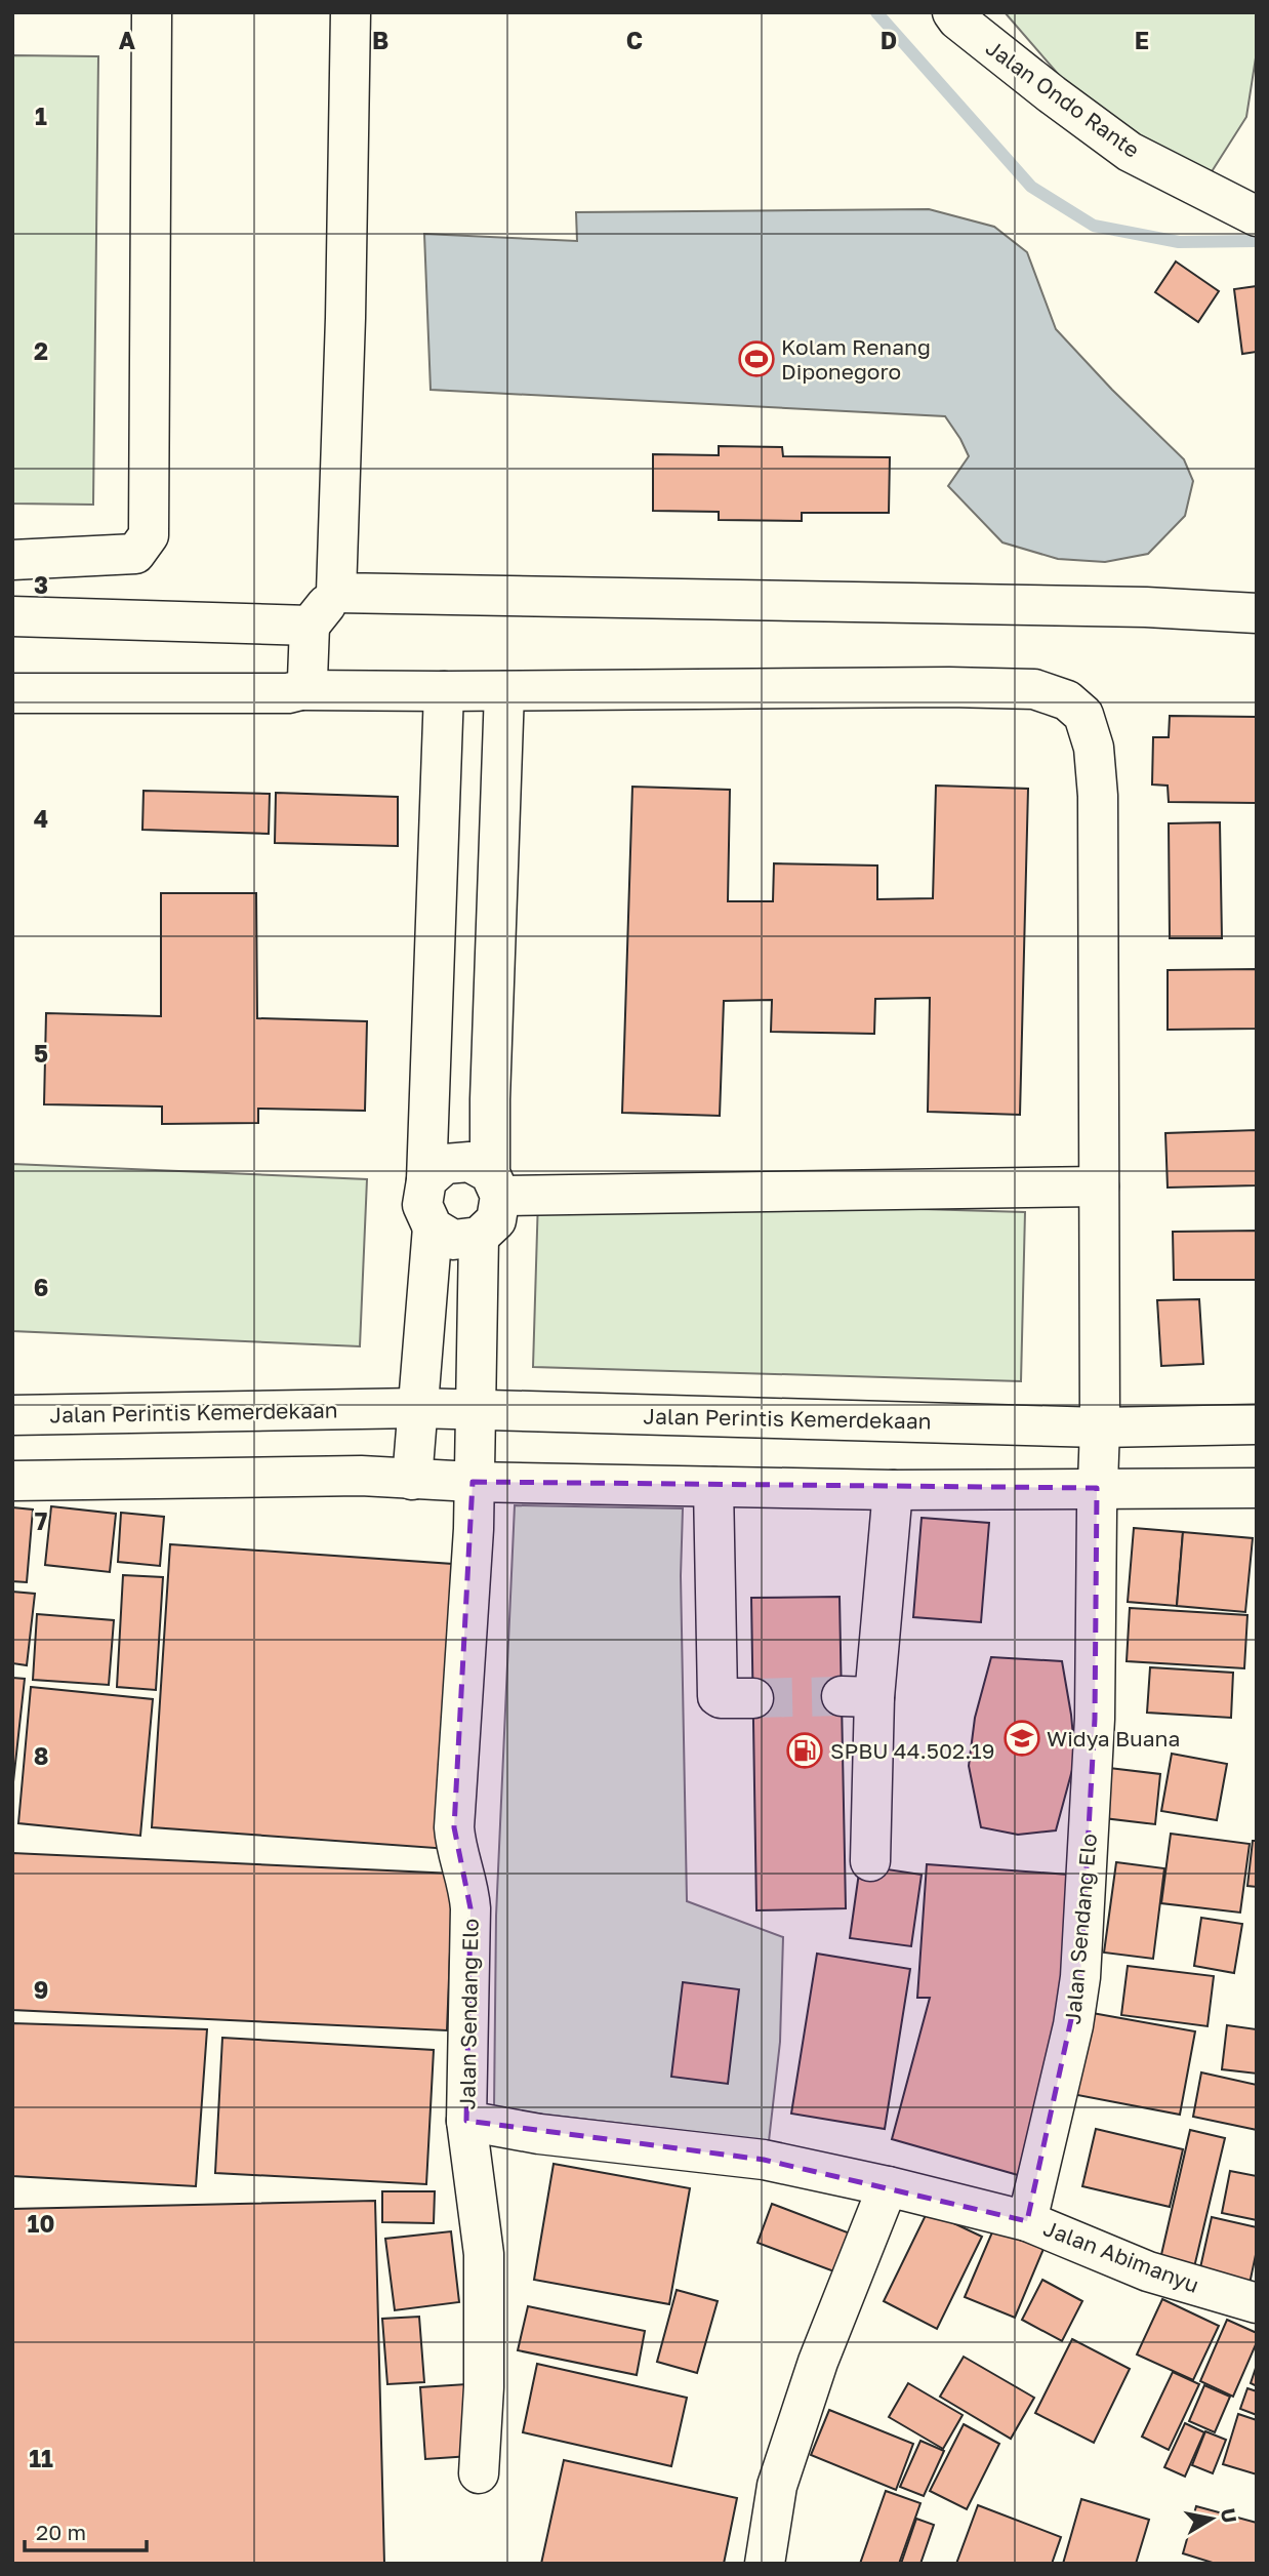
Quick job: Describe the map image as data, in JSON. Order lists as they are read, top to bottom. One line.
{"streets":{"main road":["Jalan Ondo Rante","Jalan Perintis Kemerdekaan","Jalan Sendang Elo","Jalan Abimanyu"]},"crossings":[["Jalan Sendang Elo","Jalan Abimanyu"]],"places":{"sports":["Kolam Renang Diponegoro"],"school or university":["Widya Buana"],"fuel station":["SPBU 44.502.19"]},"scale_bar":"20 m","north":"right","grid":{"columns":["A","B","C","D","E"],"rows":["1","2","3","4","5","6","7","8","9","10","11"]}}
